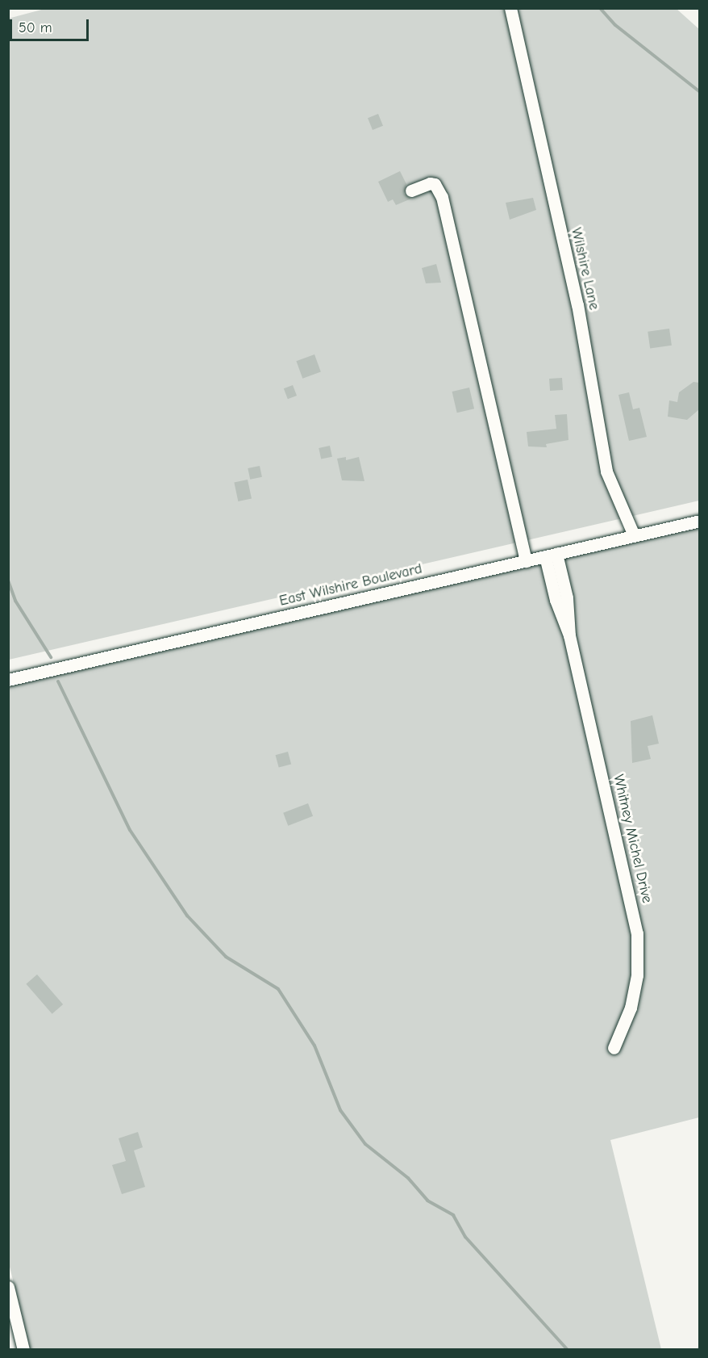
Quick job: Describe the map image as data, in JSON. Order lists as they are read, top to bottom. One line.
{"streets":{"street":["Wilshire Lane","East Wilshire Boulevard","Whitney Michel Drive"]},"crossings":[["Wilshire Lane","East Wilshire Boulevard"],["East Wilshire Boulevard","Whitney Michel Drive"]],"scale_bar":"50 m"}
